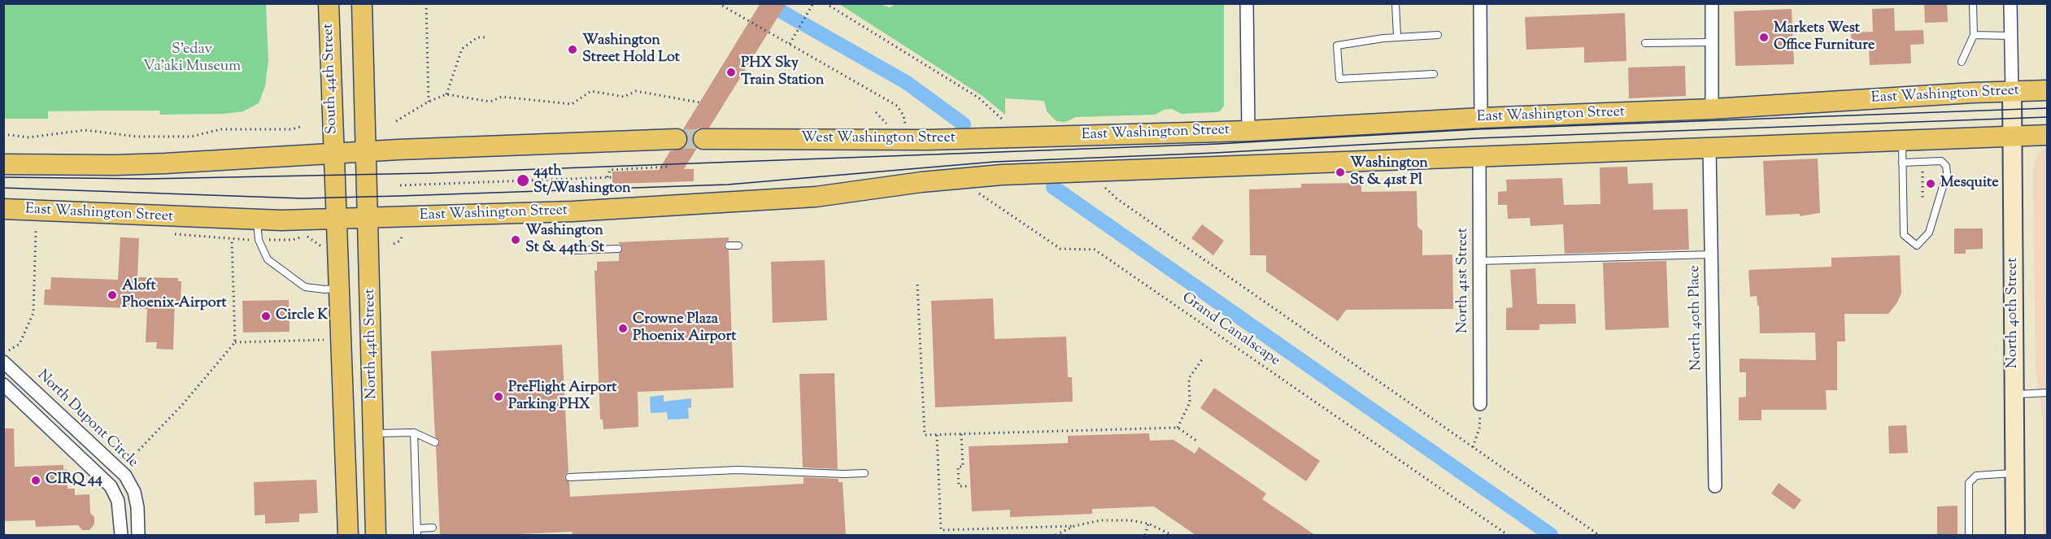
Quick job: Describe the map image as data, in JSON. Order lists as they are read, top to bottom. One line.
{"streets":{"main road":["South 44th Street","East Washington Street","West Washington Street","North 40th Street","North 44th Street"],"street":["North 41st Street","North 40th Place","North Dupont Circle"],"path":["Grand Canalscape"]},"crossings":[["South 44th Street","North 44th Street"],["East Washington Street","West Washington Street"],["East Washington Street","North 40th Street"],["East Washington Street","Grand Canalscape"],["East Washington Street","North 44th Street"]],"parks":["S'edav Va'aki Museum"],"places":["Markets West Office Furniture","Washington Street Hold Lot","PHX Sky Train Station","Washington St & 41st Pl","44th St/Washington","Mesquite","Washington St & 44th St","Aloft Phoenix-Airport","Circle K","Crowne Plaza Phoenix Airport","PreFlight Airport Parking PHX","CIRQ 44"]}
